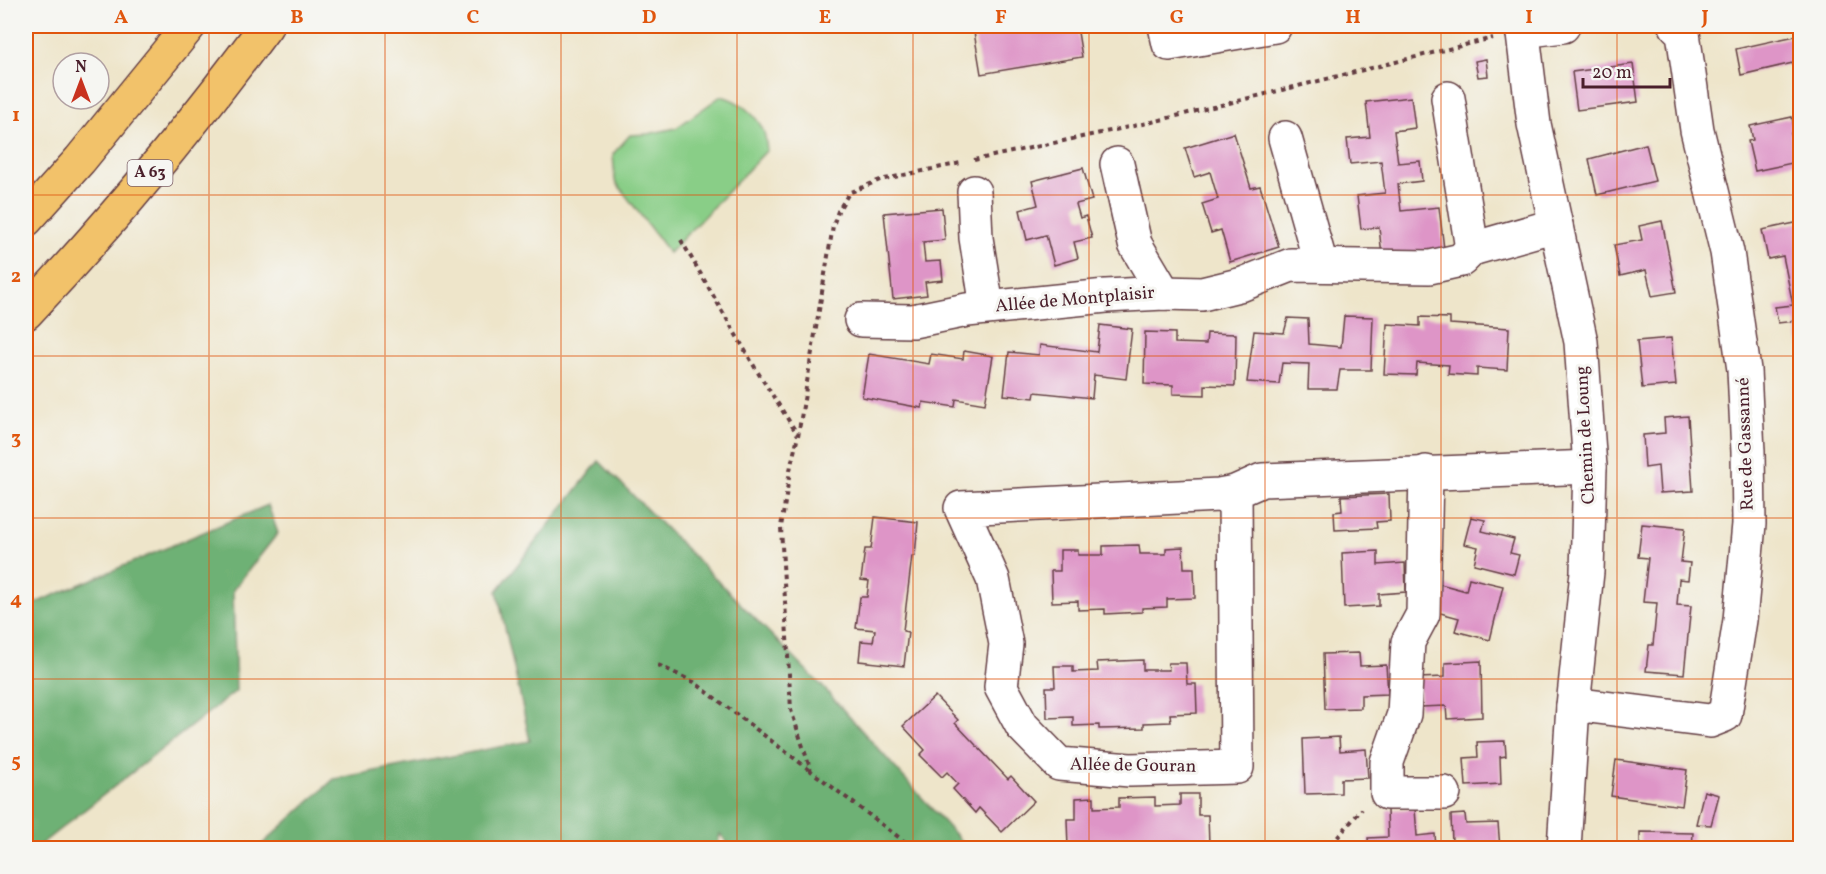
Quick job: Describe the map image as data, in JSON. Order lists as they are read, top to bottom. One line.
{"streets":{"highway":["A 63"],"street":["Allée de Montplaisir","Chemin de Loung","Rue de Gassanné","Allée de Gouran"]},"crossings":[["Allée de Montplaisir","Chemin de Loung"],["Chemin de Loung","Rue de Gassanné"],["Chemin de Loung","Allée de Gouran"]],"scale_bar":"20 m","north":"top","grid":{"columns":["A","B","C","D","E","F","G","H","I","J"],"rows":["1","2","3","4","5"]}}
